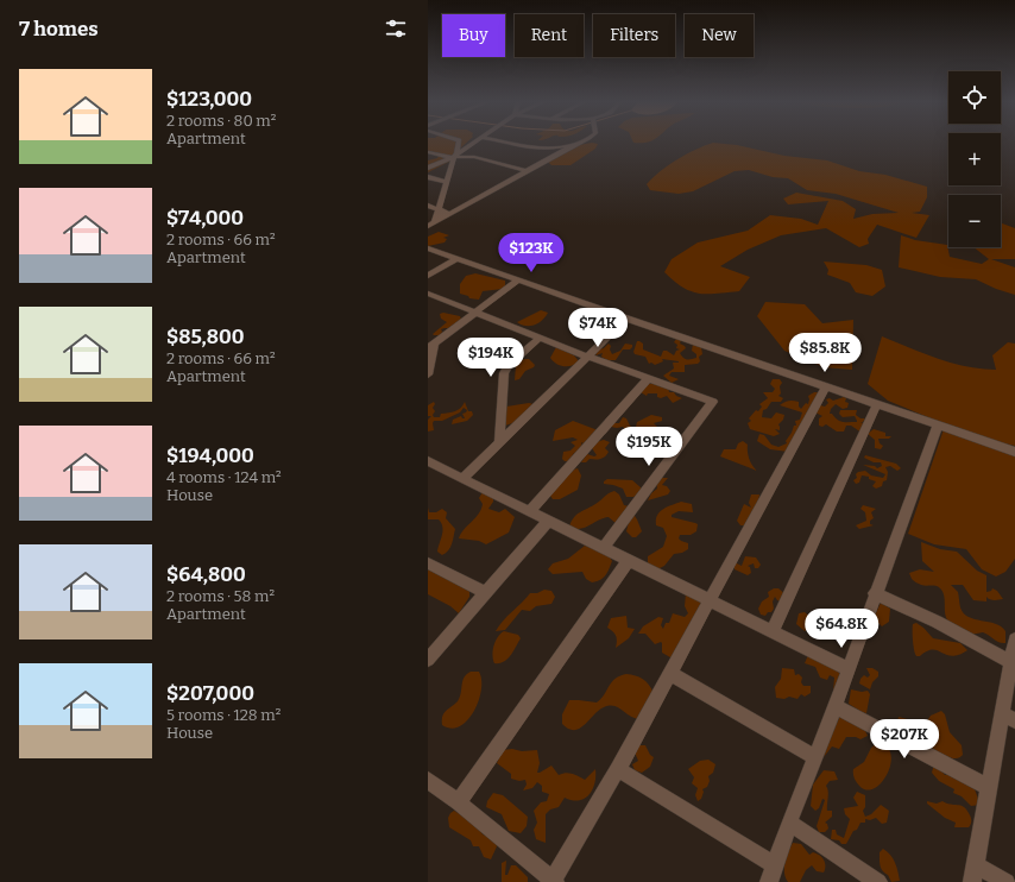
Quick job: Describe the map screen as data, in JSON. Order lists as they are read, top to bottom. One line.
{"page":{"heading":"7 homes","chip":["Buy","Rent","Filters","New"],"list":[{"name":"$123,000","note":"2 rooms · 80 m² · Apartment"},{"name":"$74,000","note":"2 rooms · 66 m² · Apartment"},{"name":"$85,800","note":"2 rooms · 66 m² · Apartment"},{"name":"$194,000","note":"4 rooms · 124 m² · House"},{"name":"$64,800","note":"2 rooms · 58 m² · Apartment"},{"name":"$207,000","note":"5 rooms · 128 m² · House"}],"map_buttons":["+","−"],"price":["$123K","$74K","$85.8K","$194K","$195K","$64.8K","$207K"]}}
